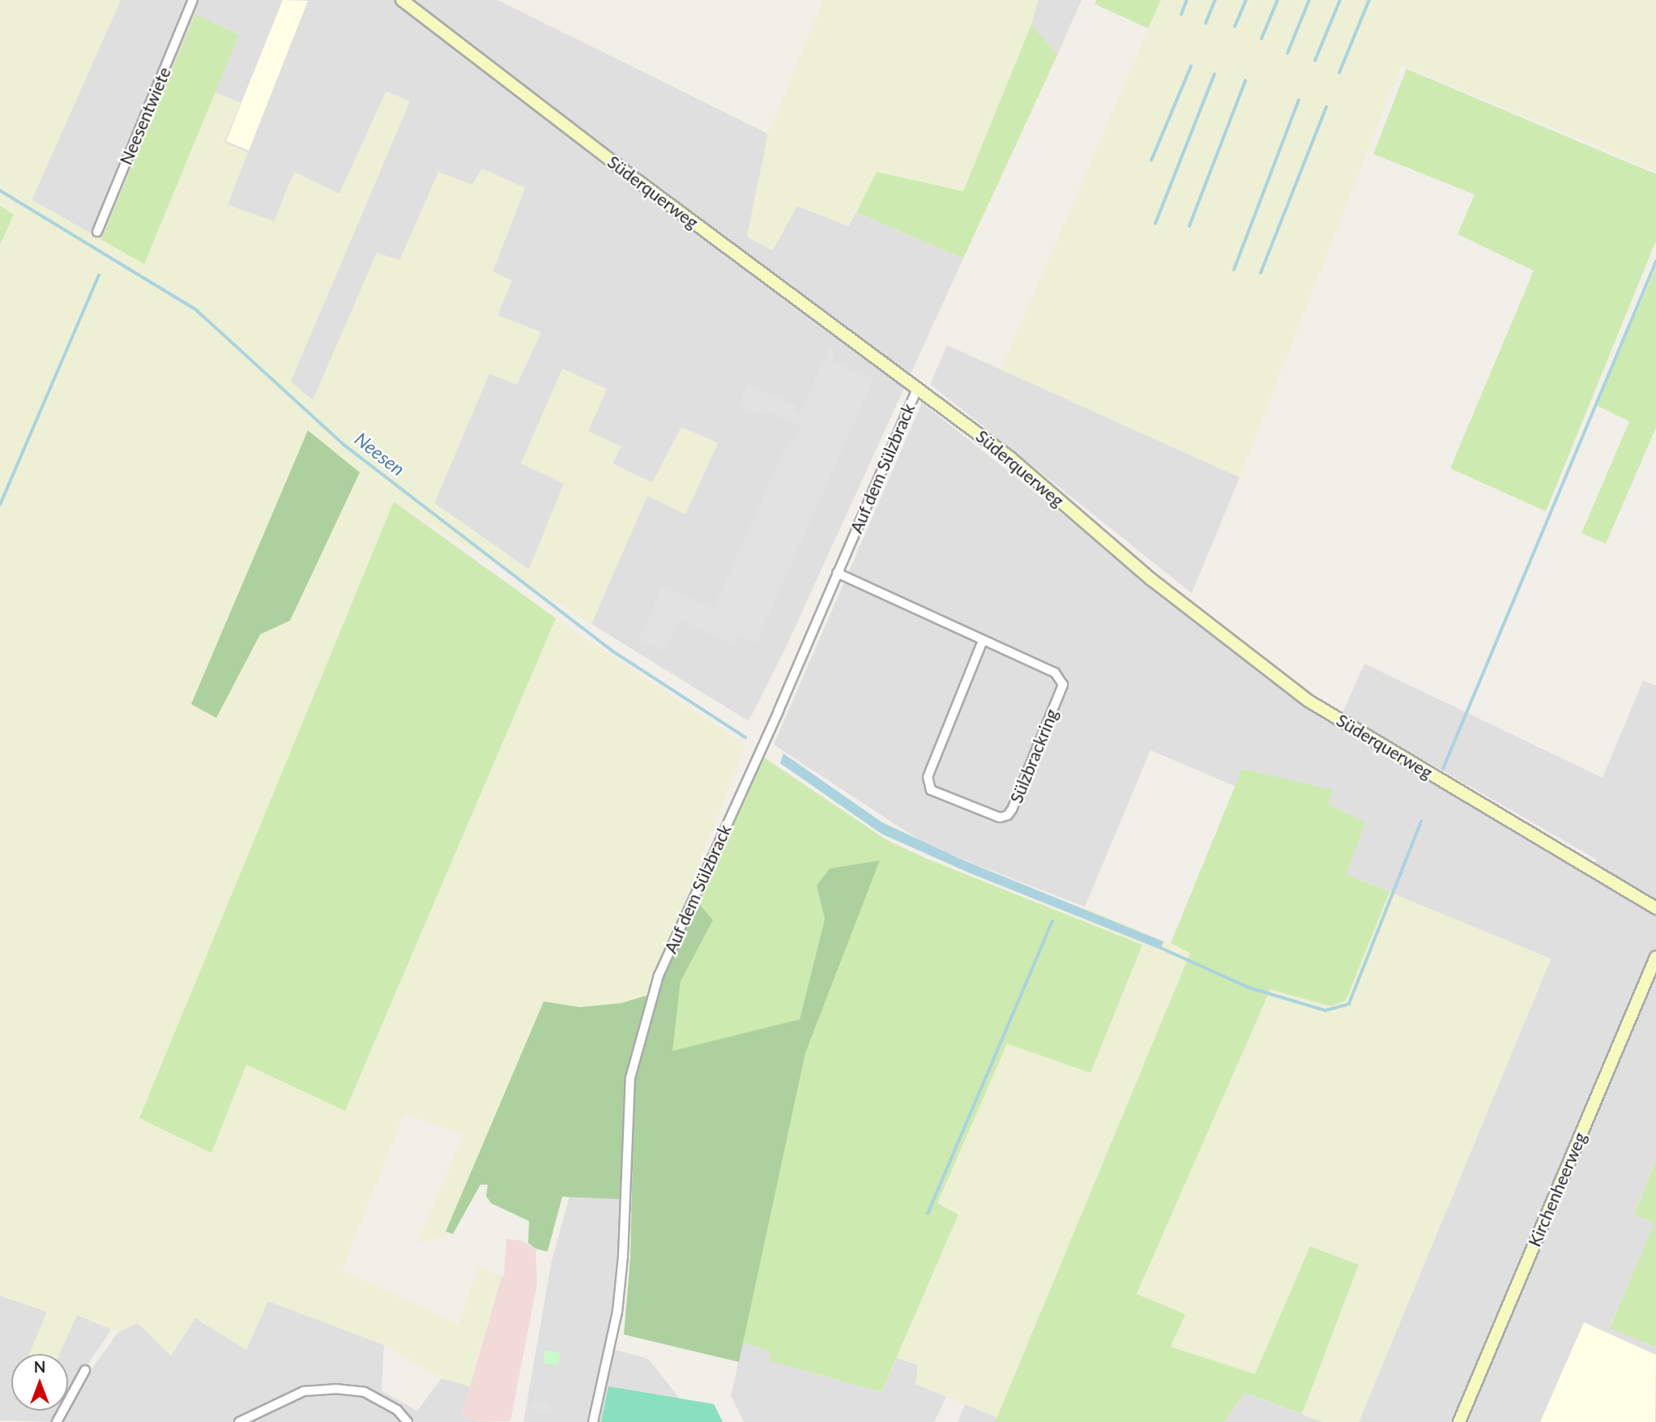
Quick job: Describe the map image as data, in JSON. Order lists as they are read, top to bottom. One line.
{"streets":{"street":["Neesentwiete","Süderquerweg","Auf dem Sülzbrack","Sülzbrackring","Kirchenheerweg"]},"crossings":[["Süderquerweg","Auf dem Sülzbrack"],["Auf dem Sülzbrack","Sülzbrackring"]],"water":["Neesen"],"north":"top"}
